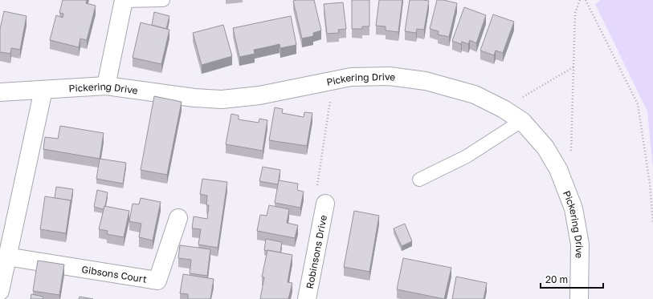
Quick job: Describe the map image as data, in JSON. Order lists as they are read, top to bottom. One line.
{"streets":{"street":["Pickering Drive","Robinsons Drive","Gibsons Court"]},"scale_bar":"20 m"}
